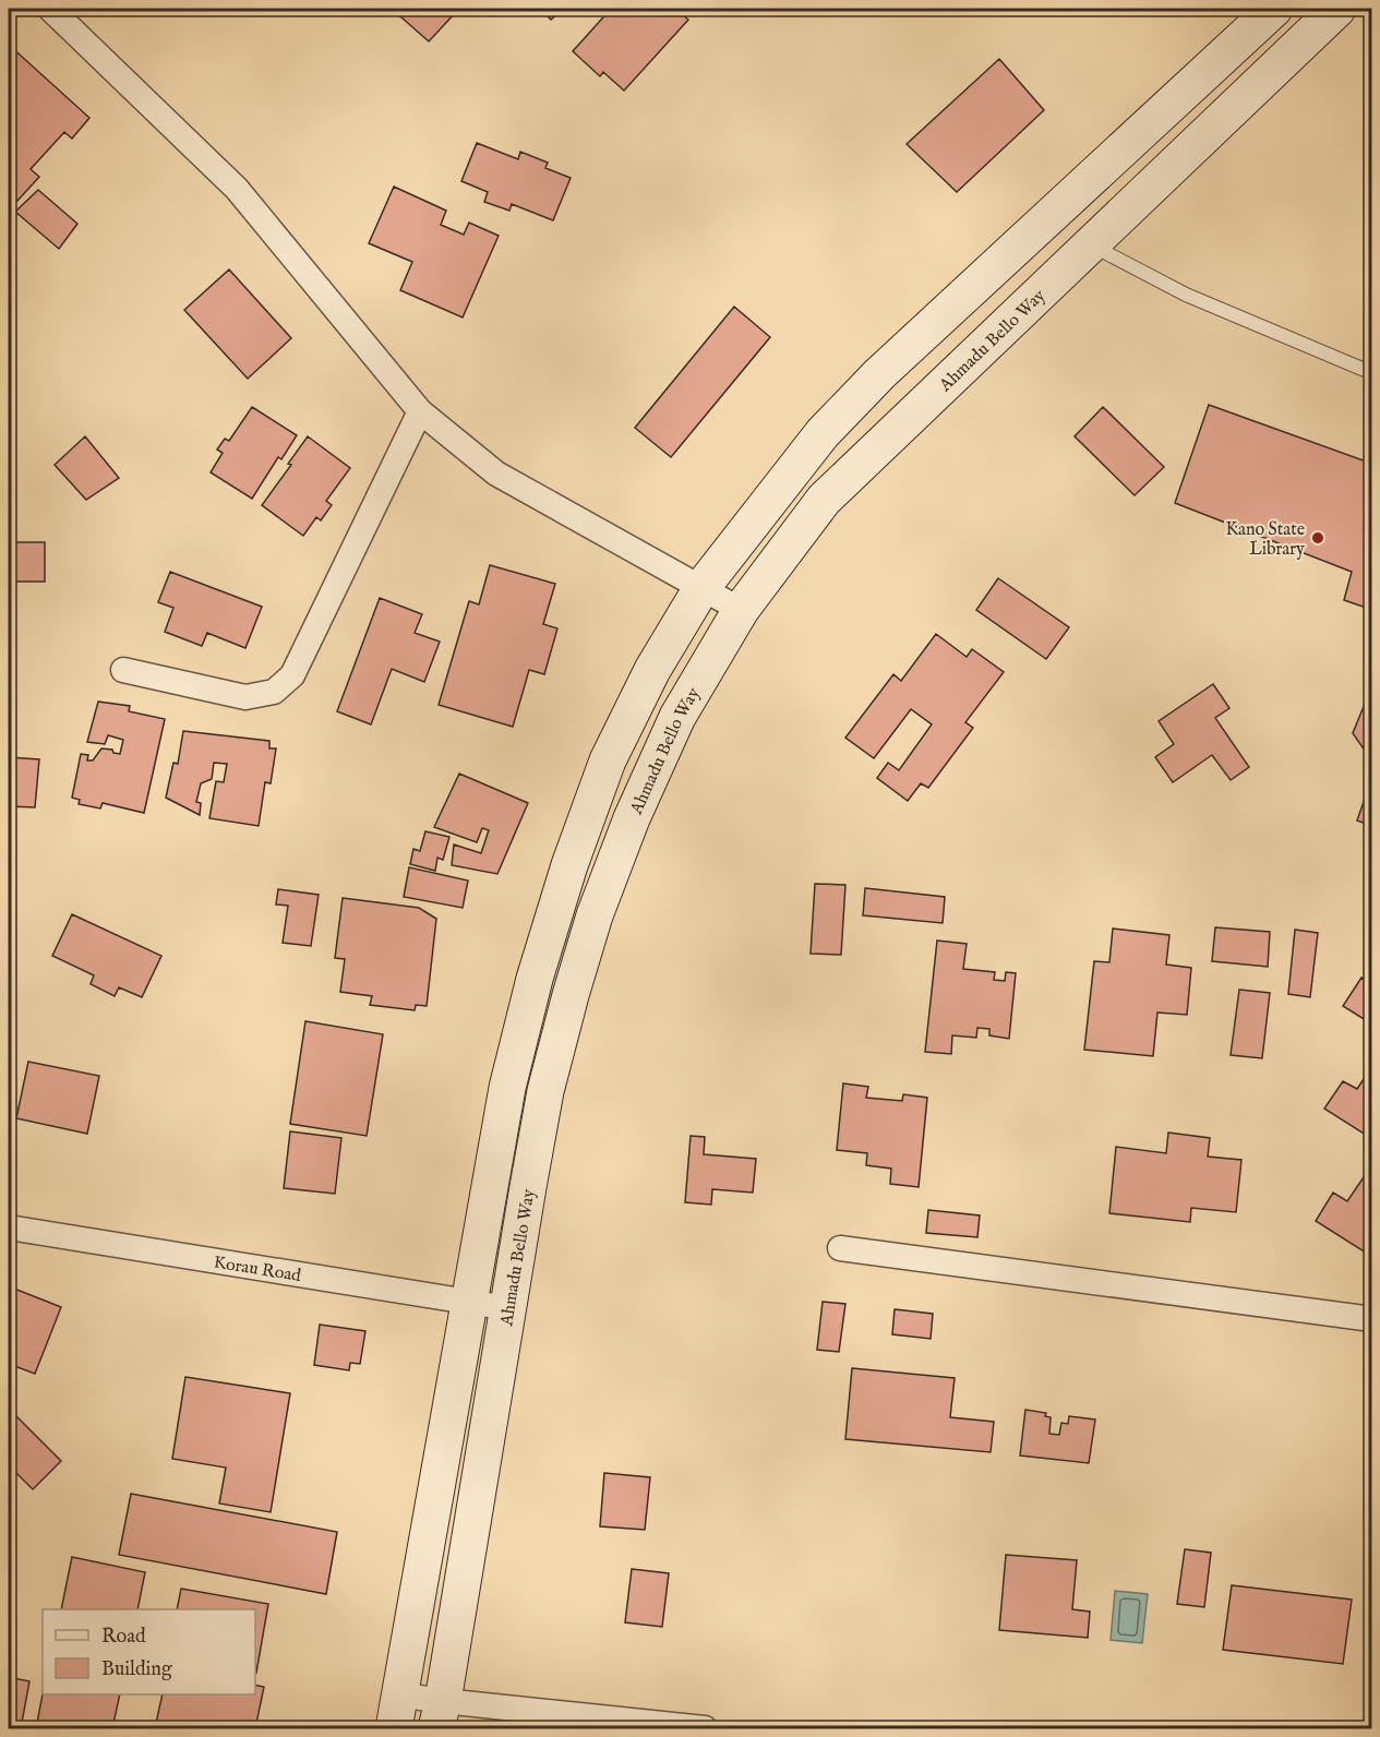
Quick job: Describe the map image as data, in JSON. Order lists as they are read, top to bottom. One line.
{"streets":{"main road":["Ahmadu Bello Way"],"street":["Korau Road"]},"crossings":[["Ahmadu Bello Way","Korau Road"]],"places":["Kano State Library"],"legend":["Road","Building"]}
